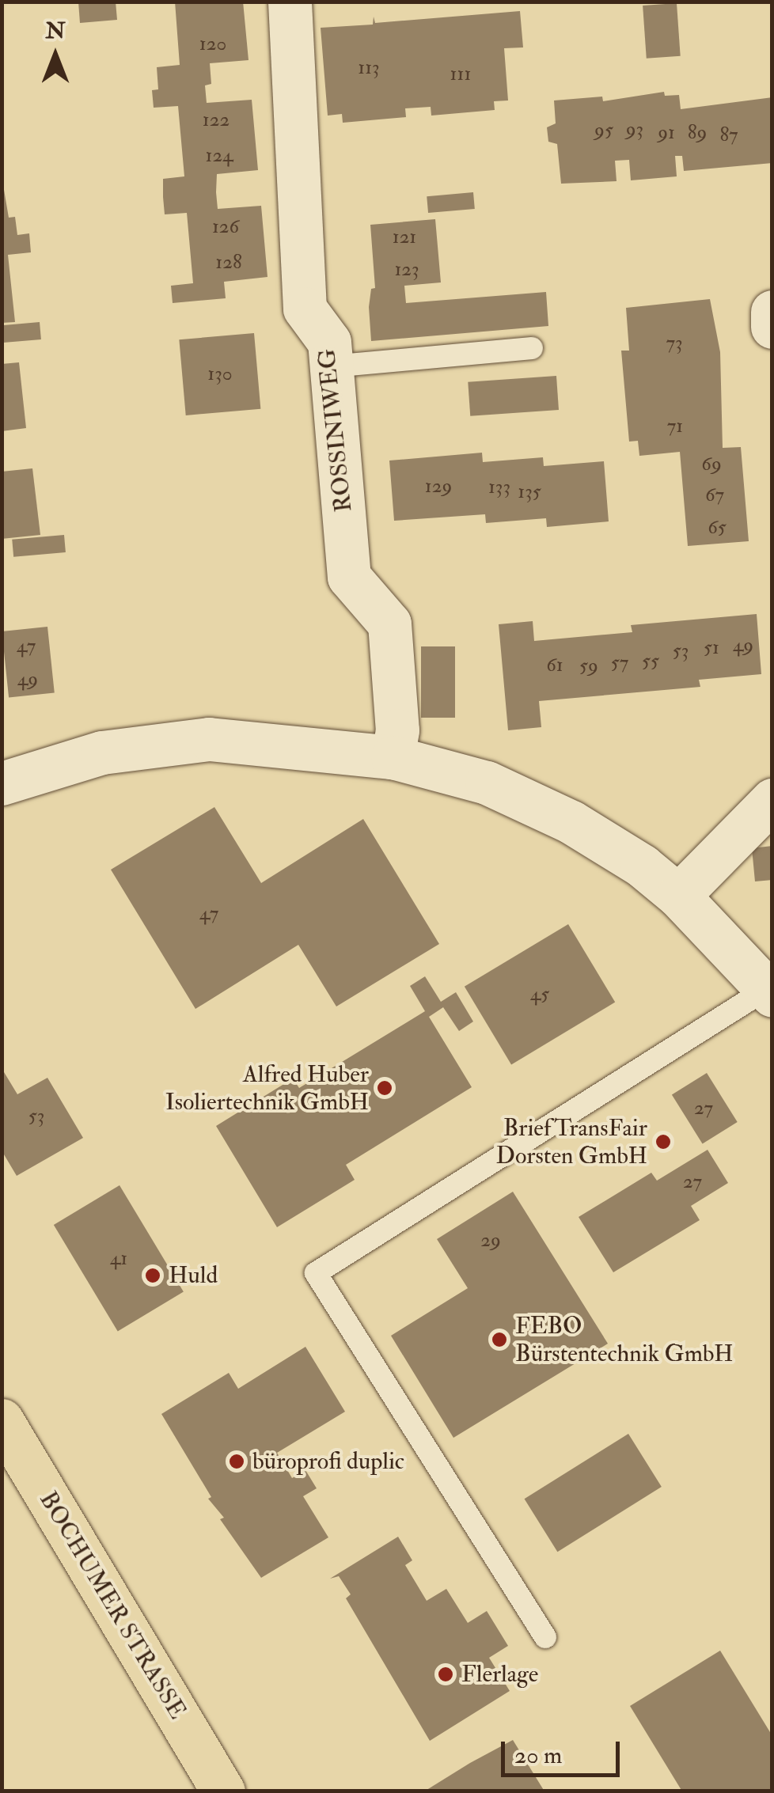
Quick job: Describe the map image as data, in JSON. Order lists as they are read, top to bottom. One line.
{"streets":{"main road":["BOCHUMER STRASSE"],"street":["ROSSINIWEG"]},"places":["Alfred Huber Isoliertechnik GmbH","BriefTransFair Dorsten GmbH","Huld","FEBO Bürstentechnik GmbH","büroprofi duplic","Flerlage"],"house_numbers":["120","113","111","122","93","95","91","89","87","124","126","121","128","123","73","130","71","69","129","133","135","67","65","49","47","51","53","55","57","61","59","49","47","45","27","53","27","29","41"],"scale_bar":"20 m","north":"top"}
